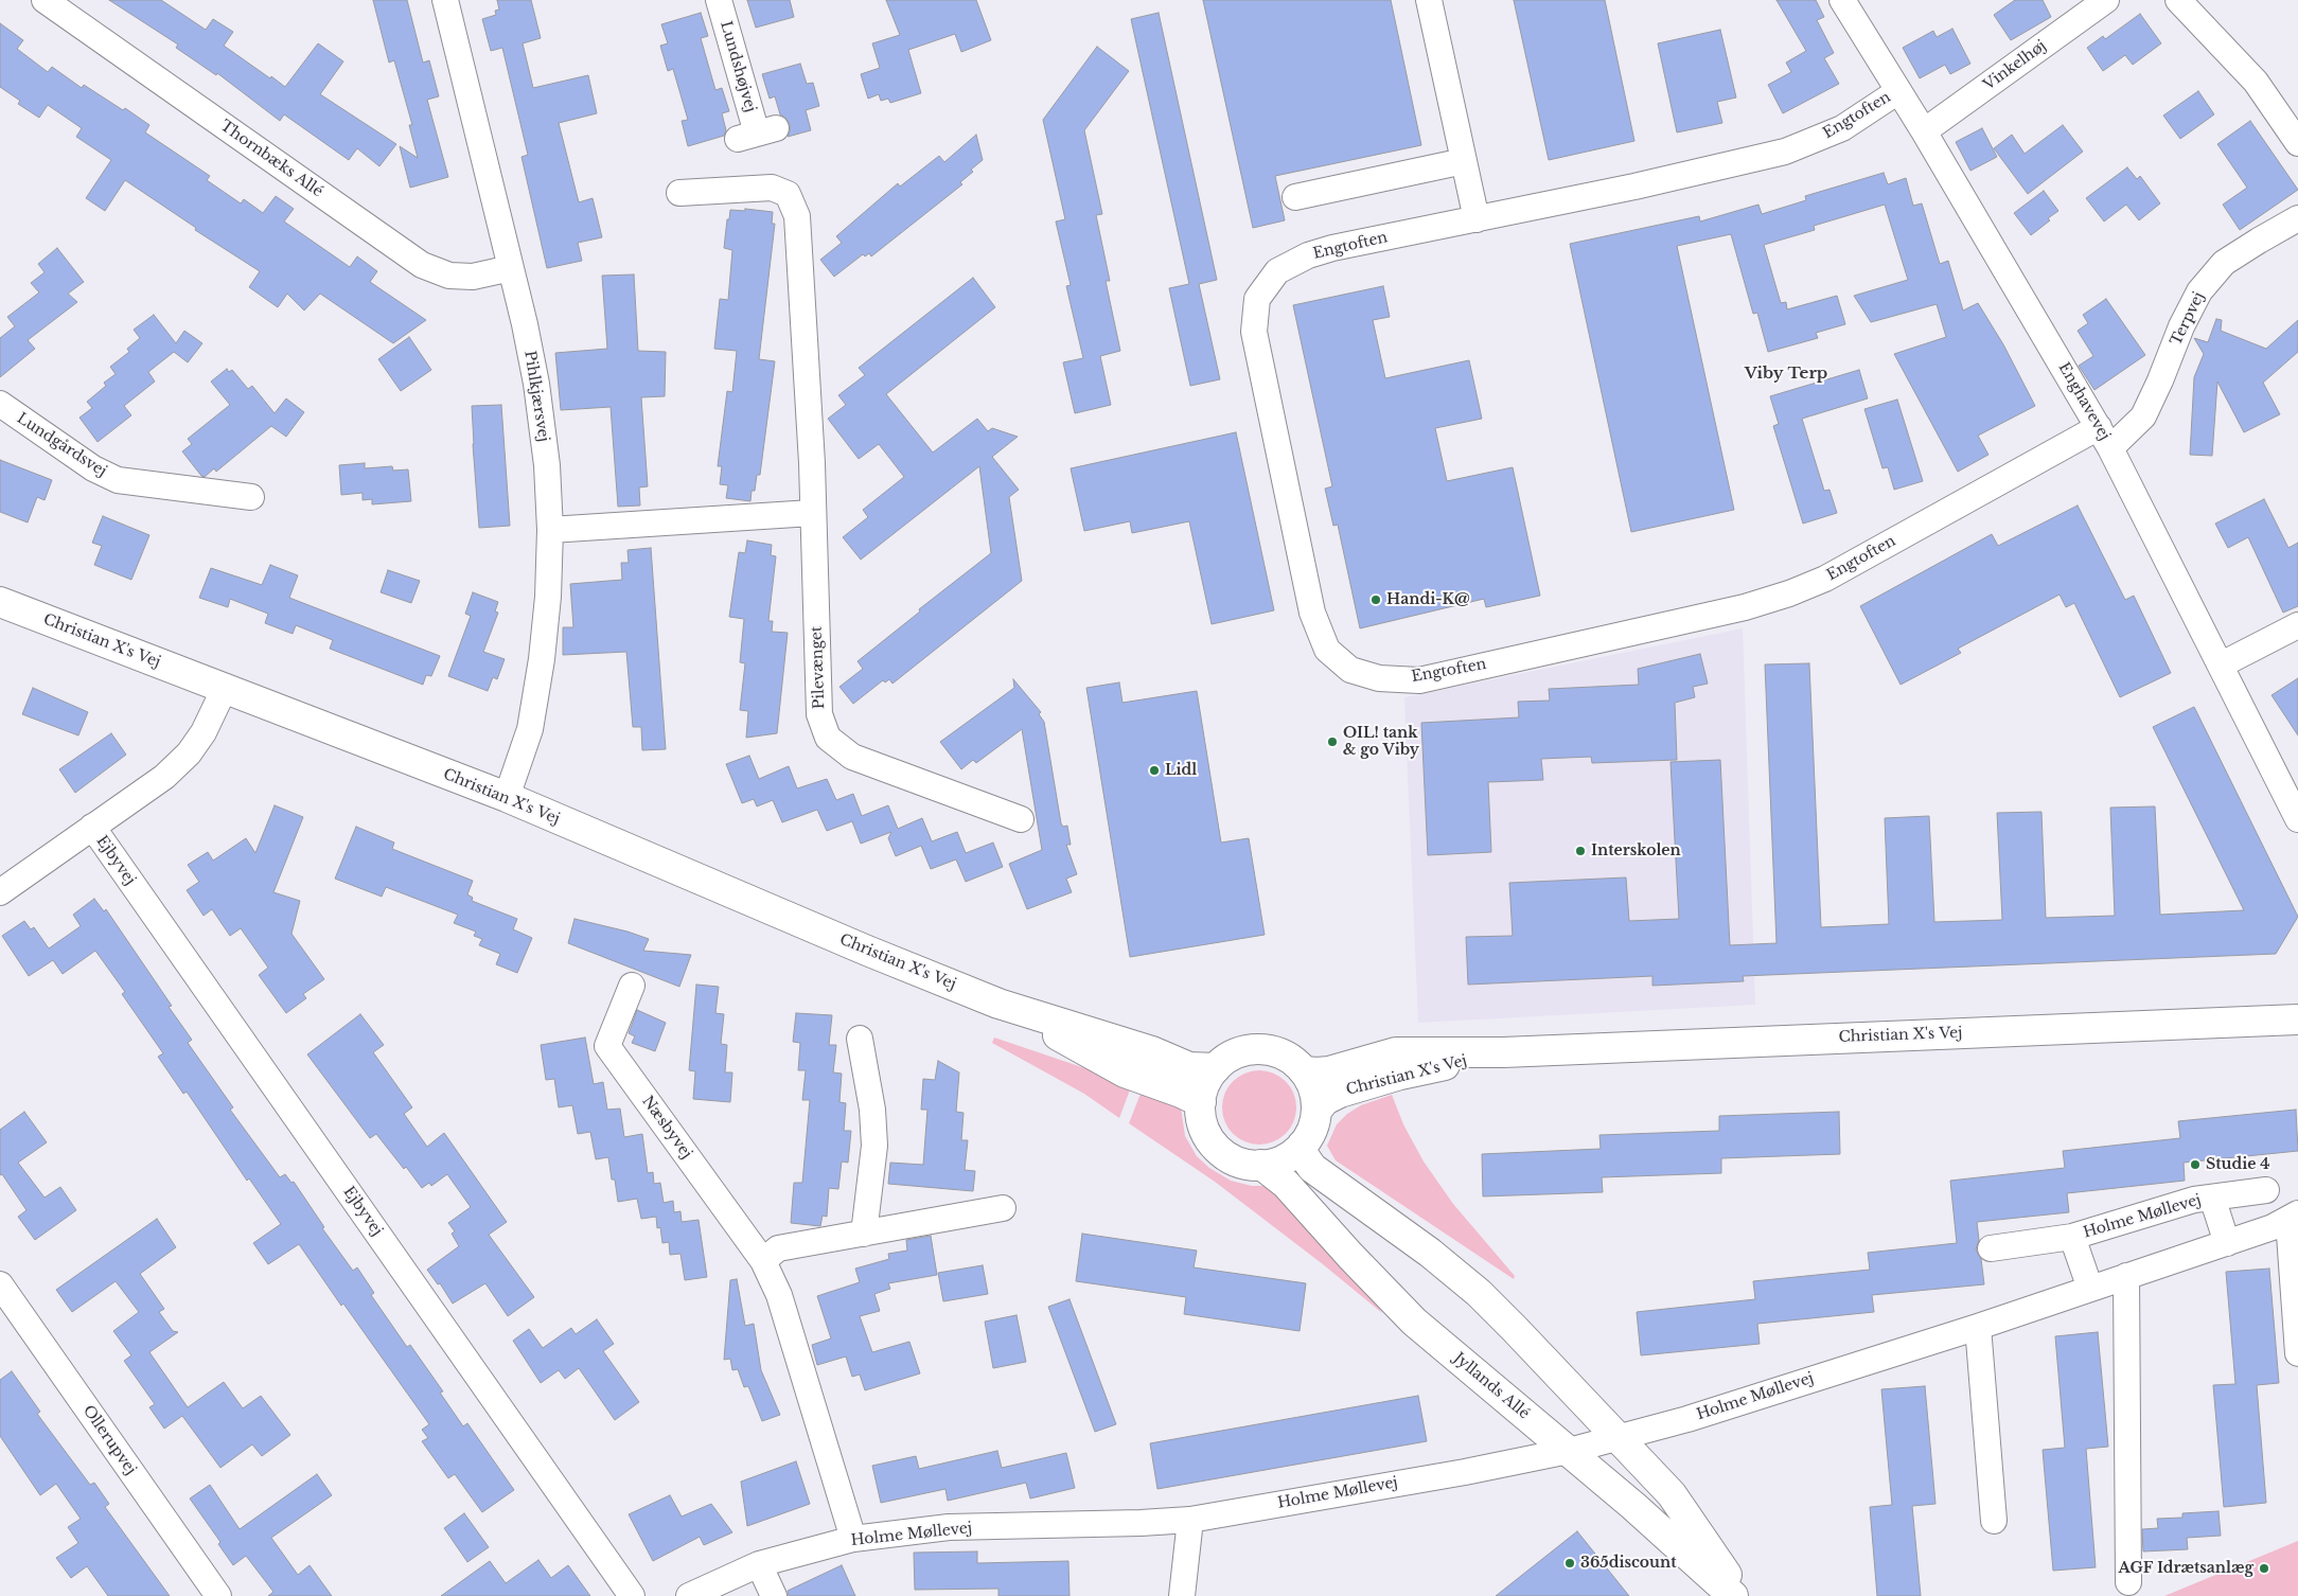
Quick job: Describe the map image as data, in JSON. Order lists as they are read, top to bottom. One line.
{"streets":{"street":["Vinkelhøj","Lundshøjvej","Engtoften","Thornbæks Allé","Terpvej","Pihlkjærsvej","Enghavevej","Lundgårdsvej","Christian X's Vej","Pilevænget","Ejbyvej","Næsbyvej","Holme Møllevej","Jyllands Allé","Ollerupvej"]},"crossings":[["Vinkelhøj","Enghavevej"],["Engtoften","Terpvej"],["Engtoften","Enghavevej"],["Thornbæks Allé","Pihlkjærsvej"],["Terpvej","Enghavevej"],["Pihlkjærsvej","Christian X's Vej"],["Christian X's Vej","Jyllands Allé"],["Næsbyvej","Holme Møllevej"],["Holme Møllevej","Jyllands Allé"]],"districts":["Viby Terp"],"places":["Handi-K@","OIL! tank & go Viby","Lidl","Interskolen","Studie 4","365discount","AGF Idrætsanlæg"]}
